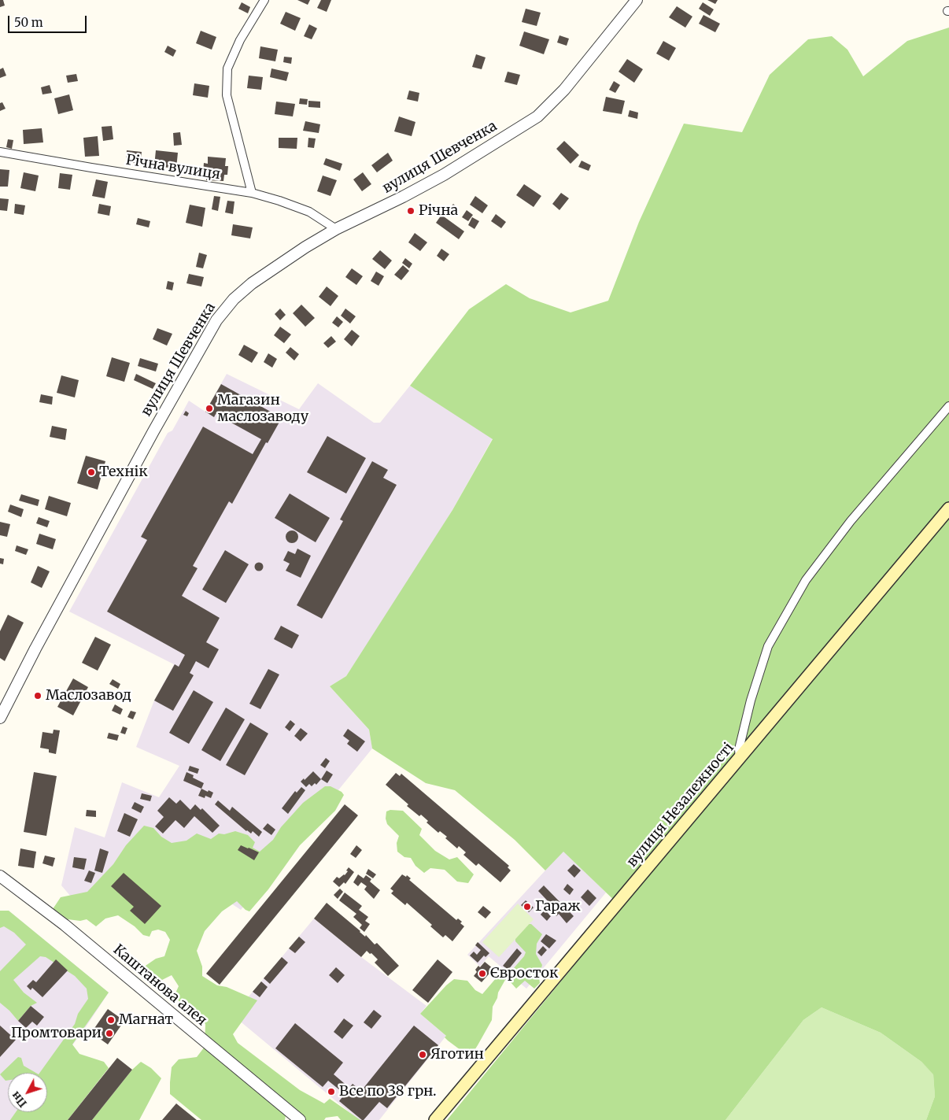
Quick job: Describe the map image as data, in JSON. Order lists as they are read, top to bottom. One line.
{"streets":{"main road":["вулиця Незалежності"],"street":["вулиця Шевченка","Річна вулиця","Каштанова алея"]},"crossings":[["вулиця Шевченка","Річна вулиця"]],"places":["Річна","Магазин маслозаводу","Технік","Маслозавод","Гараж","Євросток","Магнат","Промтовари","Яготин","Все по 38 грн."],"scale_bar":"50 m","north":"bottom left"}
